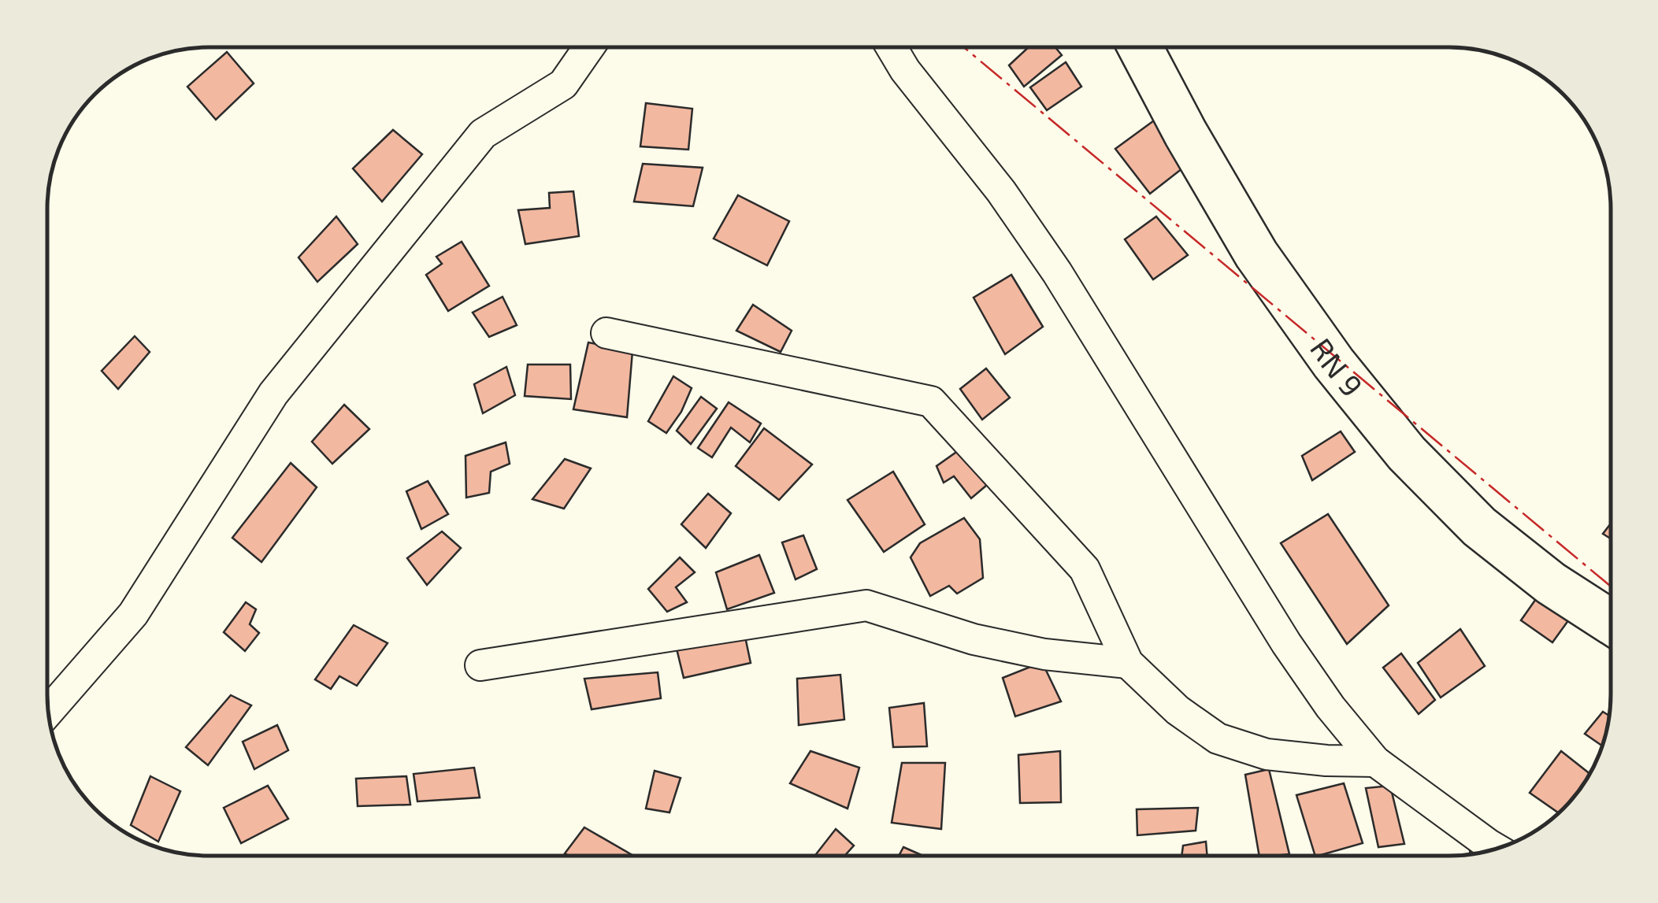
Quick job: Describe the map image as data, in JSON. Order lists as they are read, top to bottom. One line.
{"streets":{"main road":["RN 9"]}}
